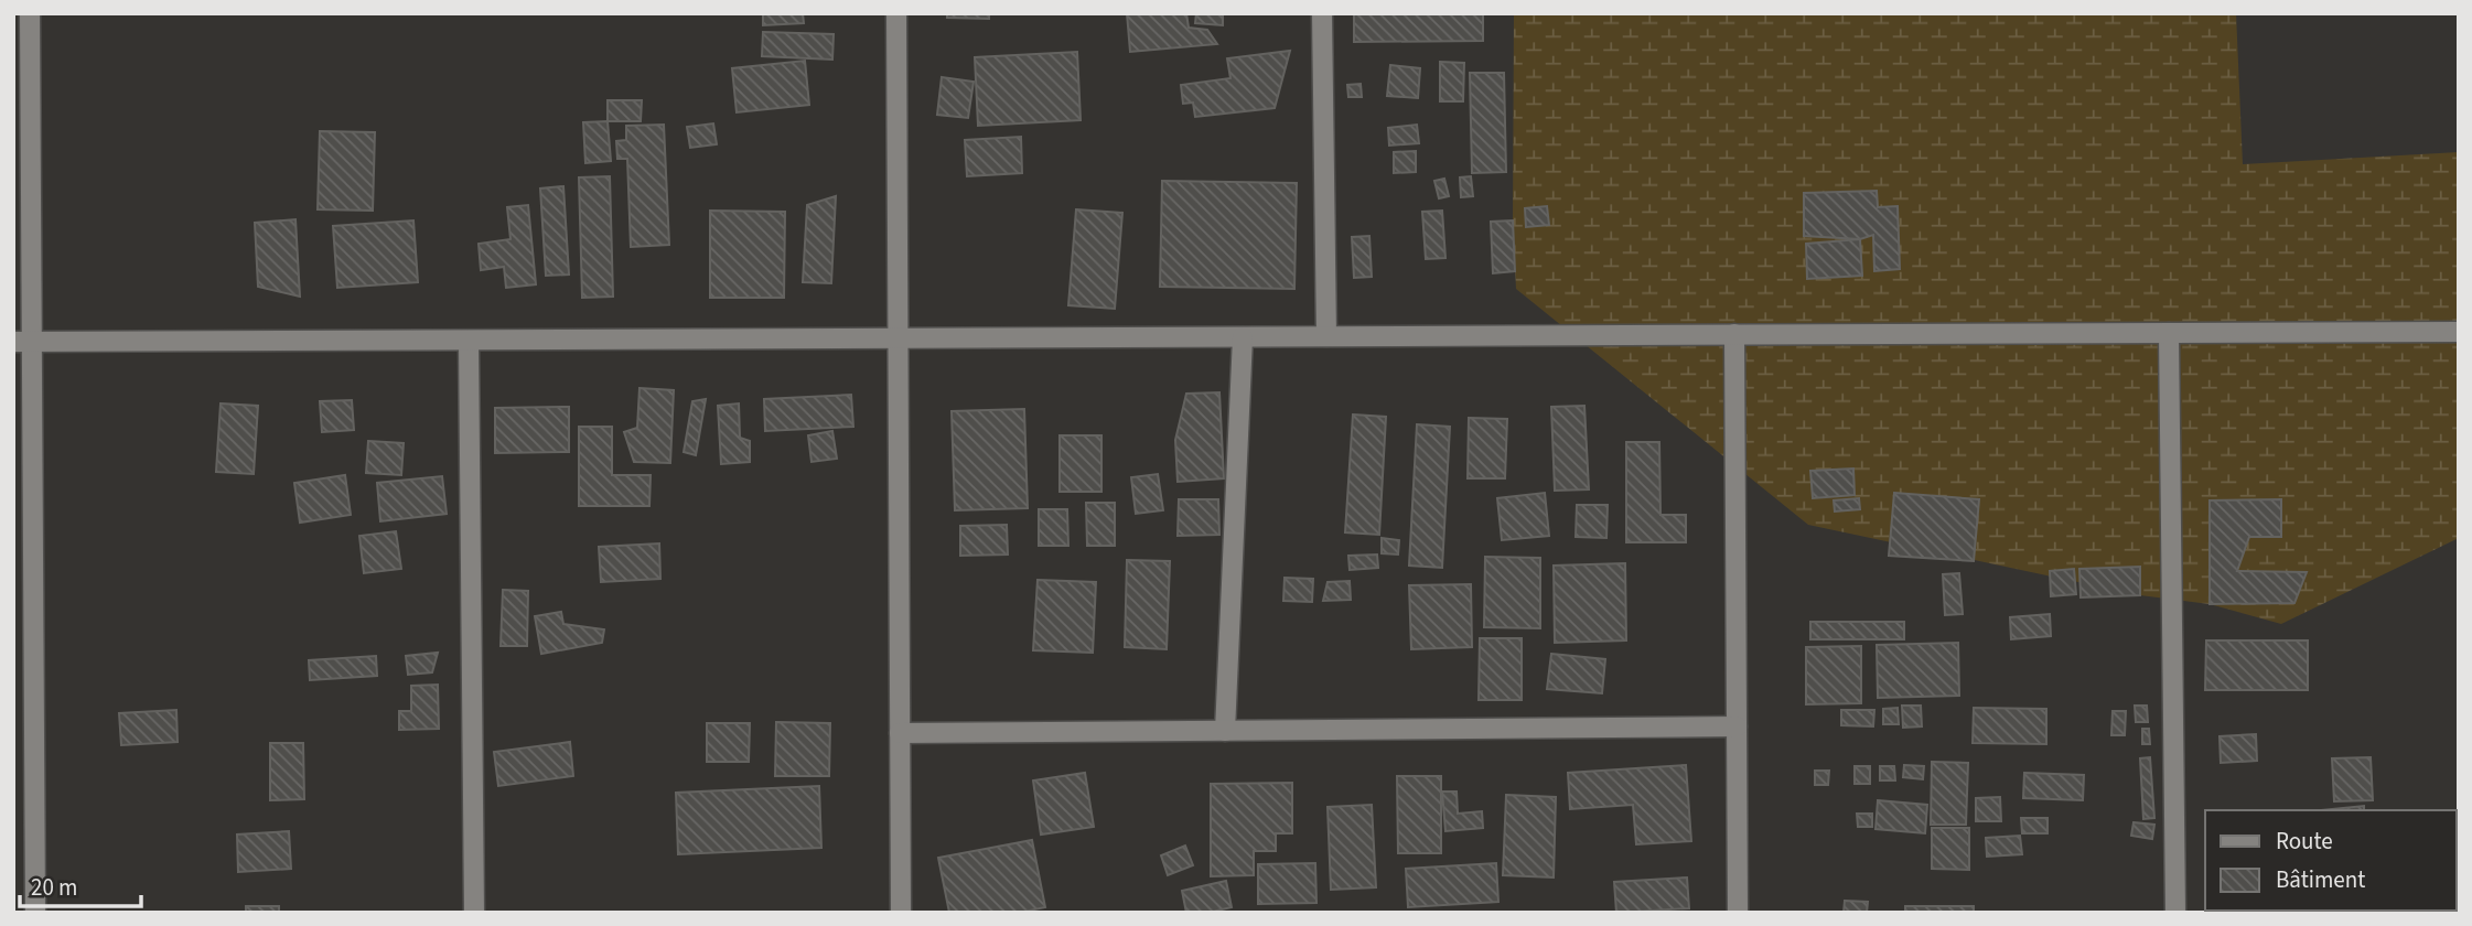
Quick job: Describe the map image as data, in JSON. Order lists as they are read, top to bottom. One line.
{"legend":["Route","Bâtiment"],"scale_bar":"20 m"}
